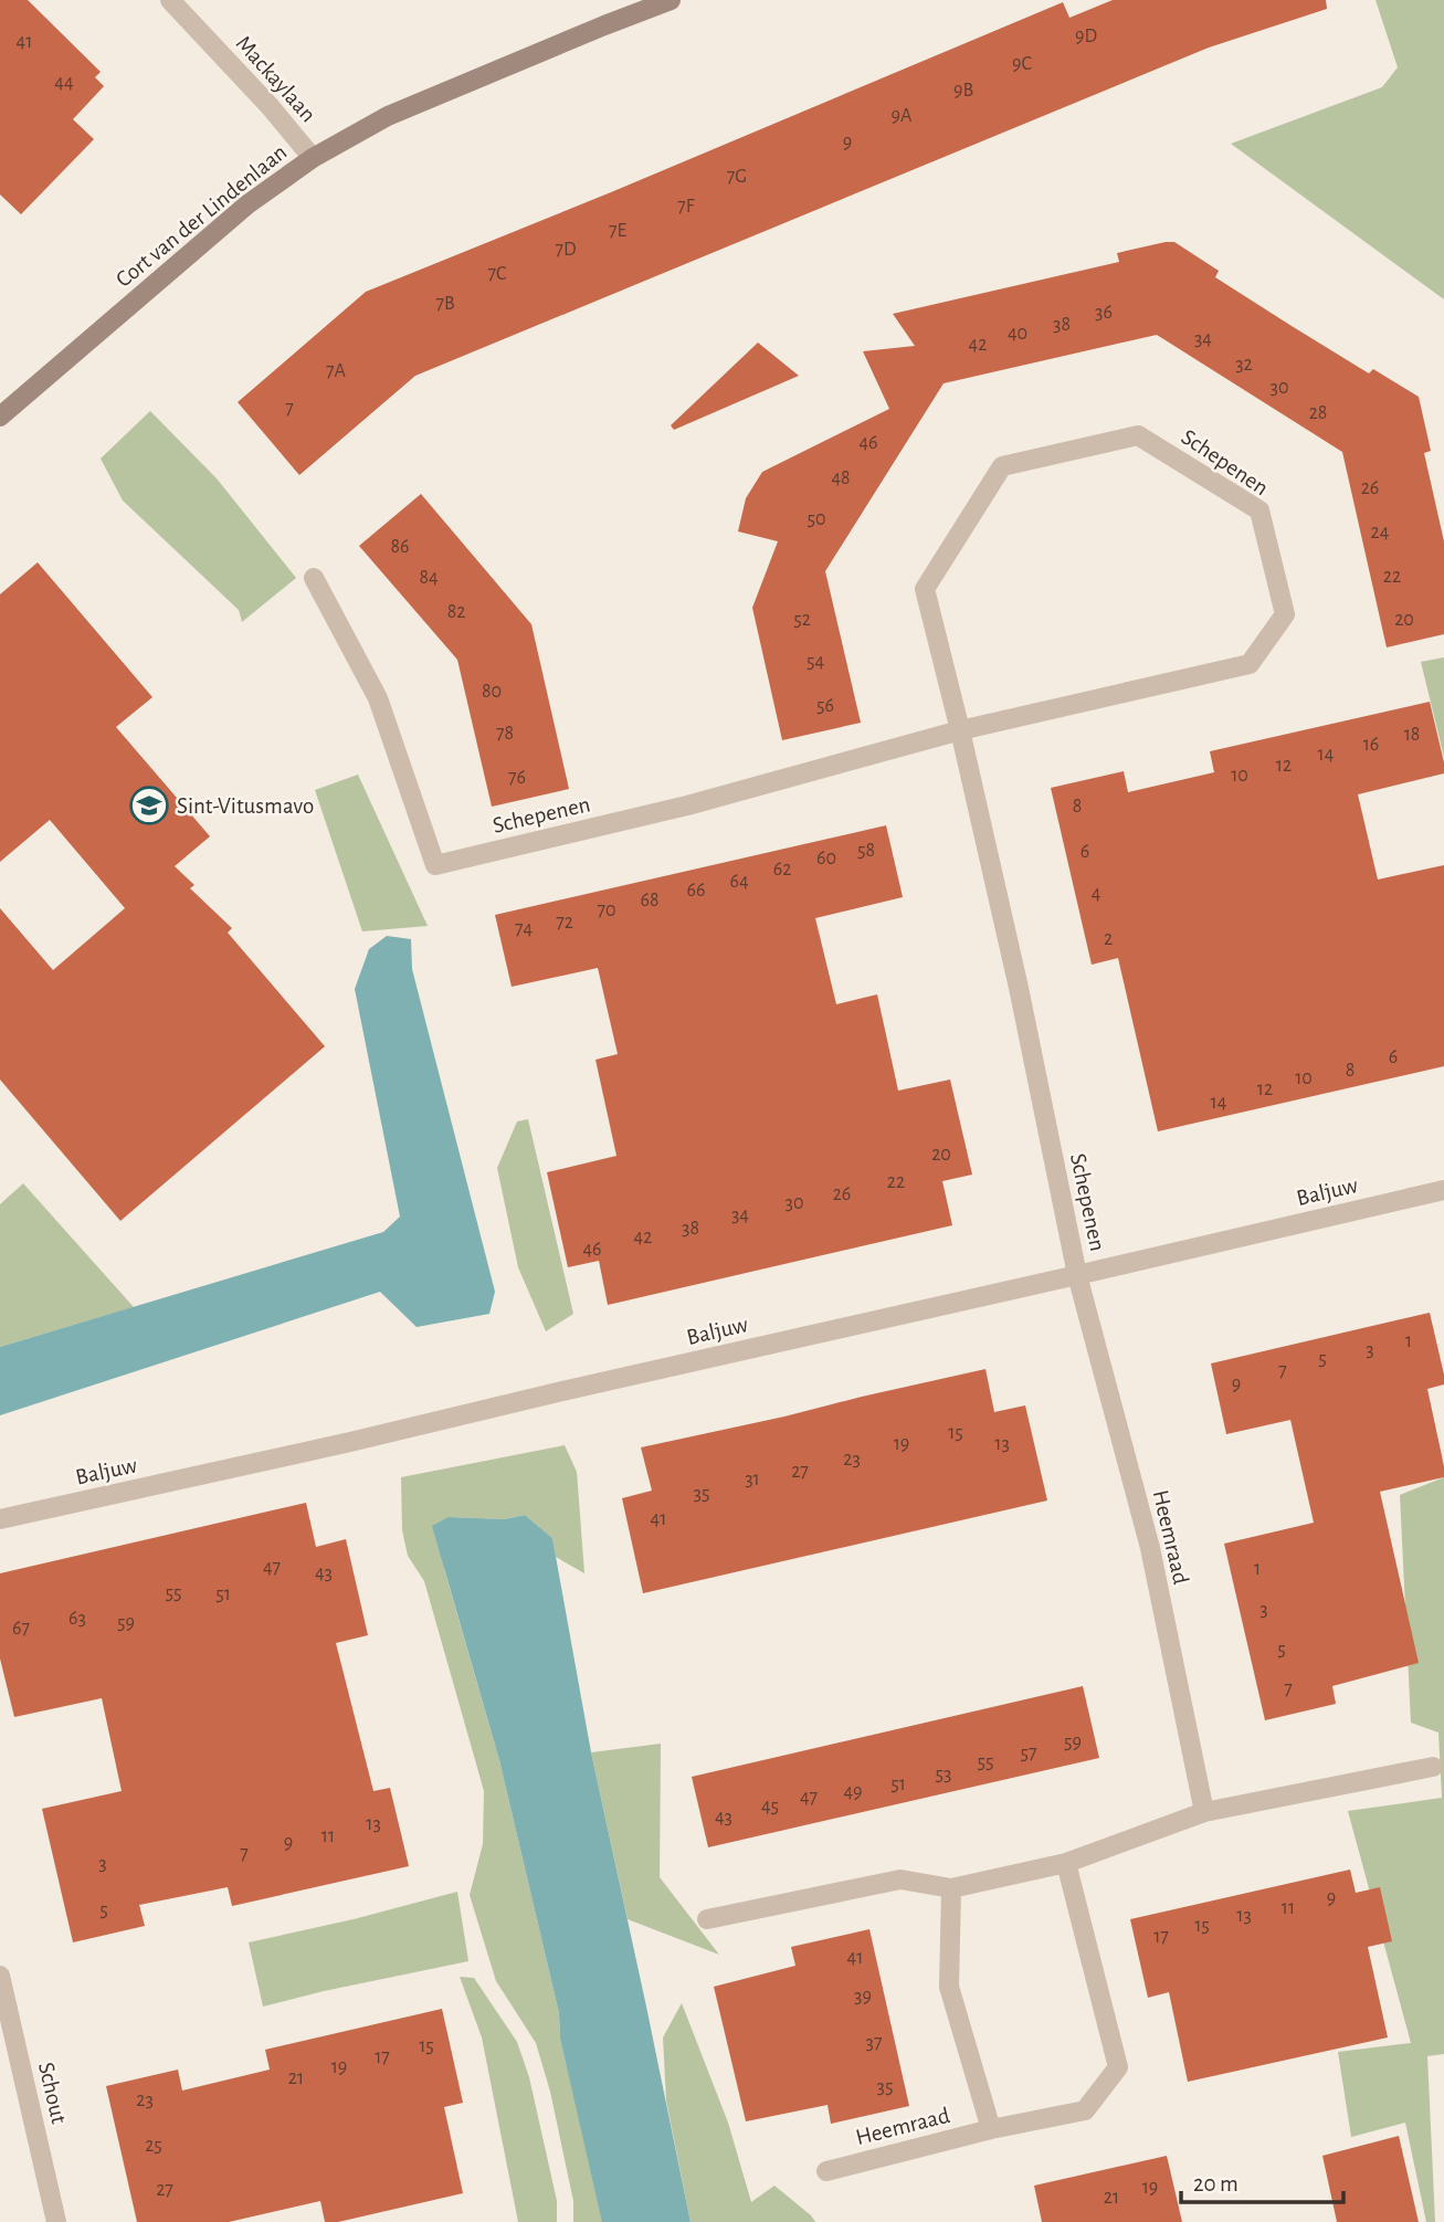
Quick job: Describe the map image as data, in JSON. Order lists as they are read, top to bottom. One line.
{"streets":{"main road":["Cort van der Lindenlaan"],"street":["Mackaylaan","Schepenen","Baljuw","Heemraad","Schout"]},"crossings":[["Mackaylaan","Cort van der Lindenlaan"],["Schepenen","Baljuw"],["Schepenen","Heemraad"],["Baljuw","Heemraad"]],"places":{"school or university":["Sint-Vitusmavo"]},"house_numbers":["9D","41","9C","44","9B","9A","9","7G","7F","7E","7D","7C","7B","36","38","40","34","42","32","7A","30","7","28","46","48","26","50","24","86","22","84","82","52","20","54","80","56","78","18","16","14","12","10","76","8","58","6","60","62","64","66","4","68","70","72","74","2","6","8","10","12","14","20","22","26","30","34","38","42","46","1","3","5","7","9","15","19","13","23","27","31","35","41","47","1","43","55","51","3","63","59","67","5","7","59","57","55","53","51","49","47","45","43","13","11","9","7","3","9","11","5","13","15","17","41","39","37","15","17","19","21","35","23","25","19","27","21"],"scale_bar":"20 m"}
